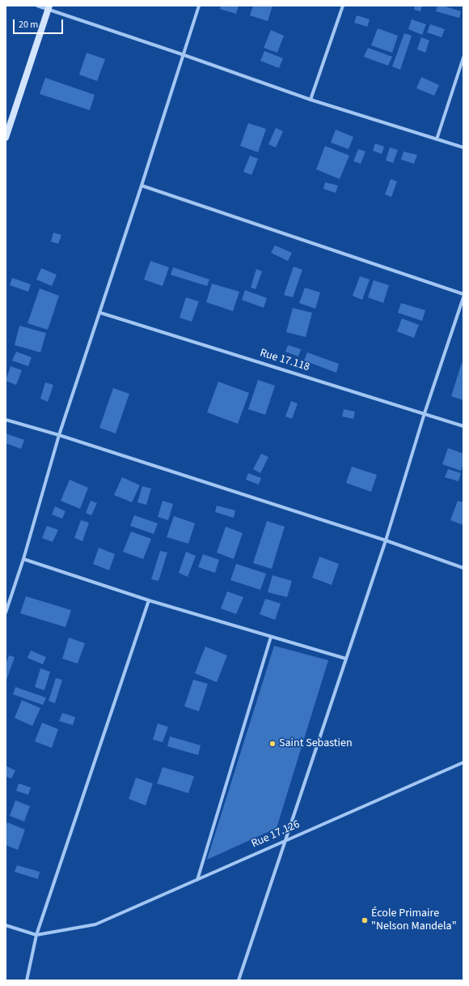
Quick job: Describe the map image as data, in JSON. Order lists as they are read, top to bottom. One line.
{"streets":{"street":["Rue 17.118","Rue 17.126"]},"places":["Saint Sebastien","École Primaire \"Nelson Mandela\""],"scale_bar":"20 m"}
